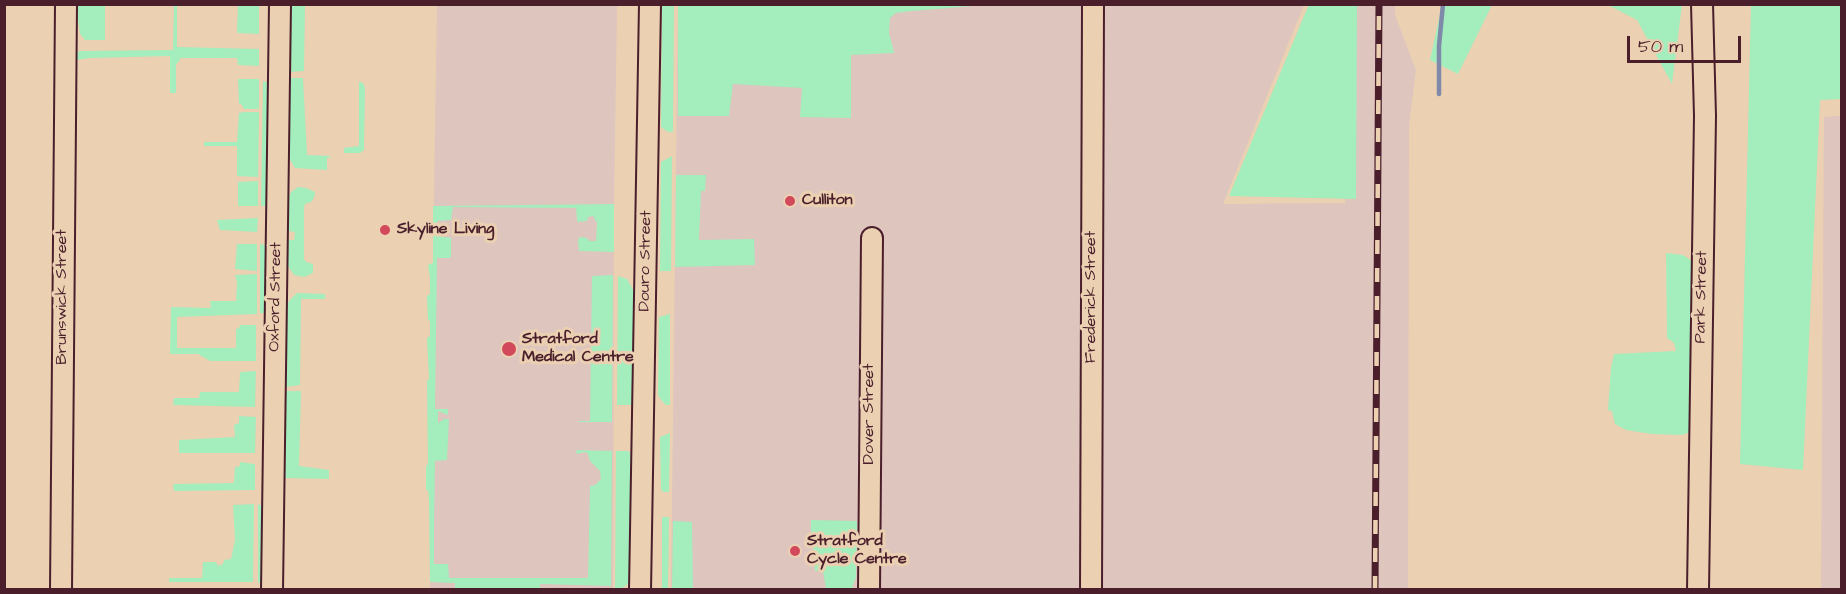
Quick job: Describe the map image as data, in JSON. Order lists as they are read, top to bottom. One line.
{"streets":{"street":["Douro Street","Brunswick Street","Oxford Street","Frederick Street","Park Street","Dover Street"]},"places":["Culliton","Skyline Living","Stratford Medical Centre","Stratford Cycle Centre"],"scale_bar":"50 m"}
